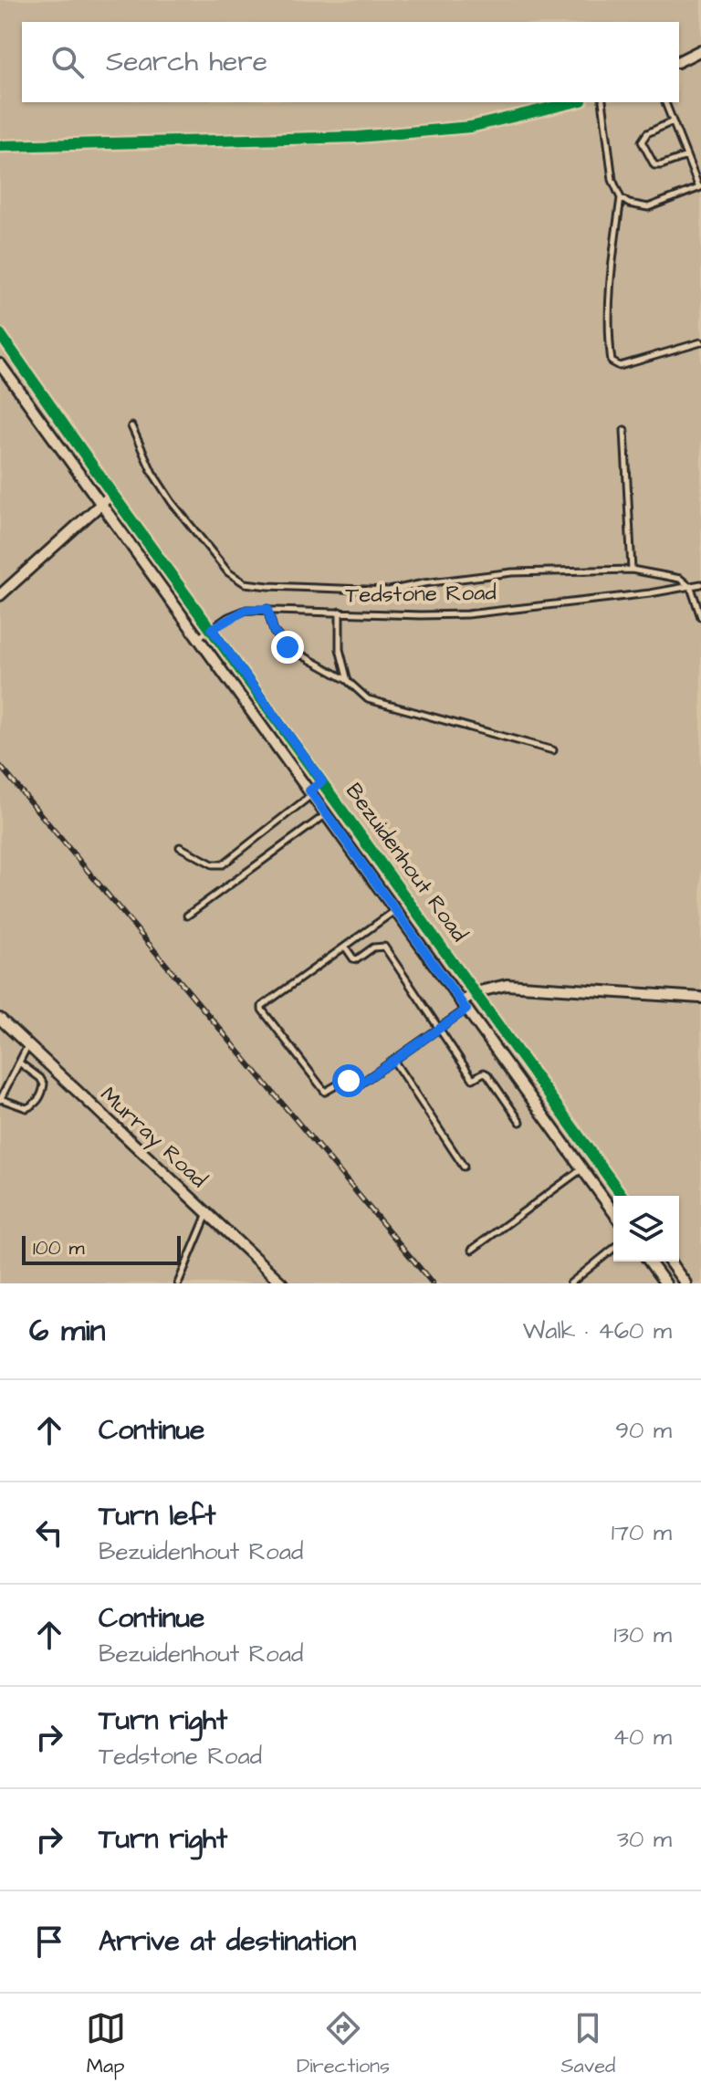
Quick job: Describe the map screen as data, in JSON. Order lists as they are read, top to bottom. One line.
{"streets":{"street":["Bezuidenhout Road","Murray Road"],"lane":["Tedstone Road"]},"crossings":[["Tedstone Road","Bezuidenhout Road"]],"scale_bar":"100 m","page":{"search":"Search here","scale":"100 m","heading":["6 min","Walk · 460 m"],"list":[["Continue","90 m"],["Turn left","Bezuidenhout Road","170 m"],["Continue","Bezuidenhout Road","130 m"],["Turn right","Tedstone Road","40 m"],["Turn right","30 m"],"Arrive at destination"],"nav":["Map","Directions","Saved"]}}
